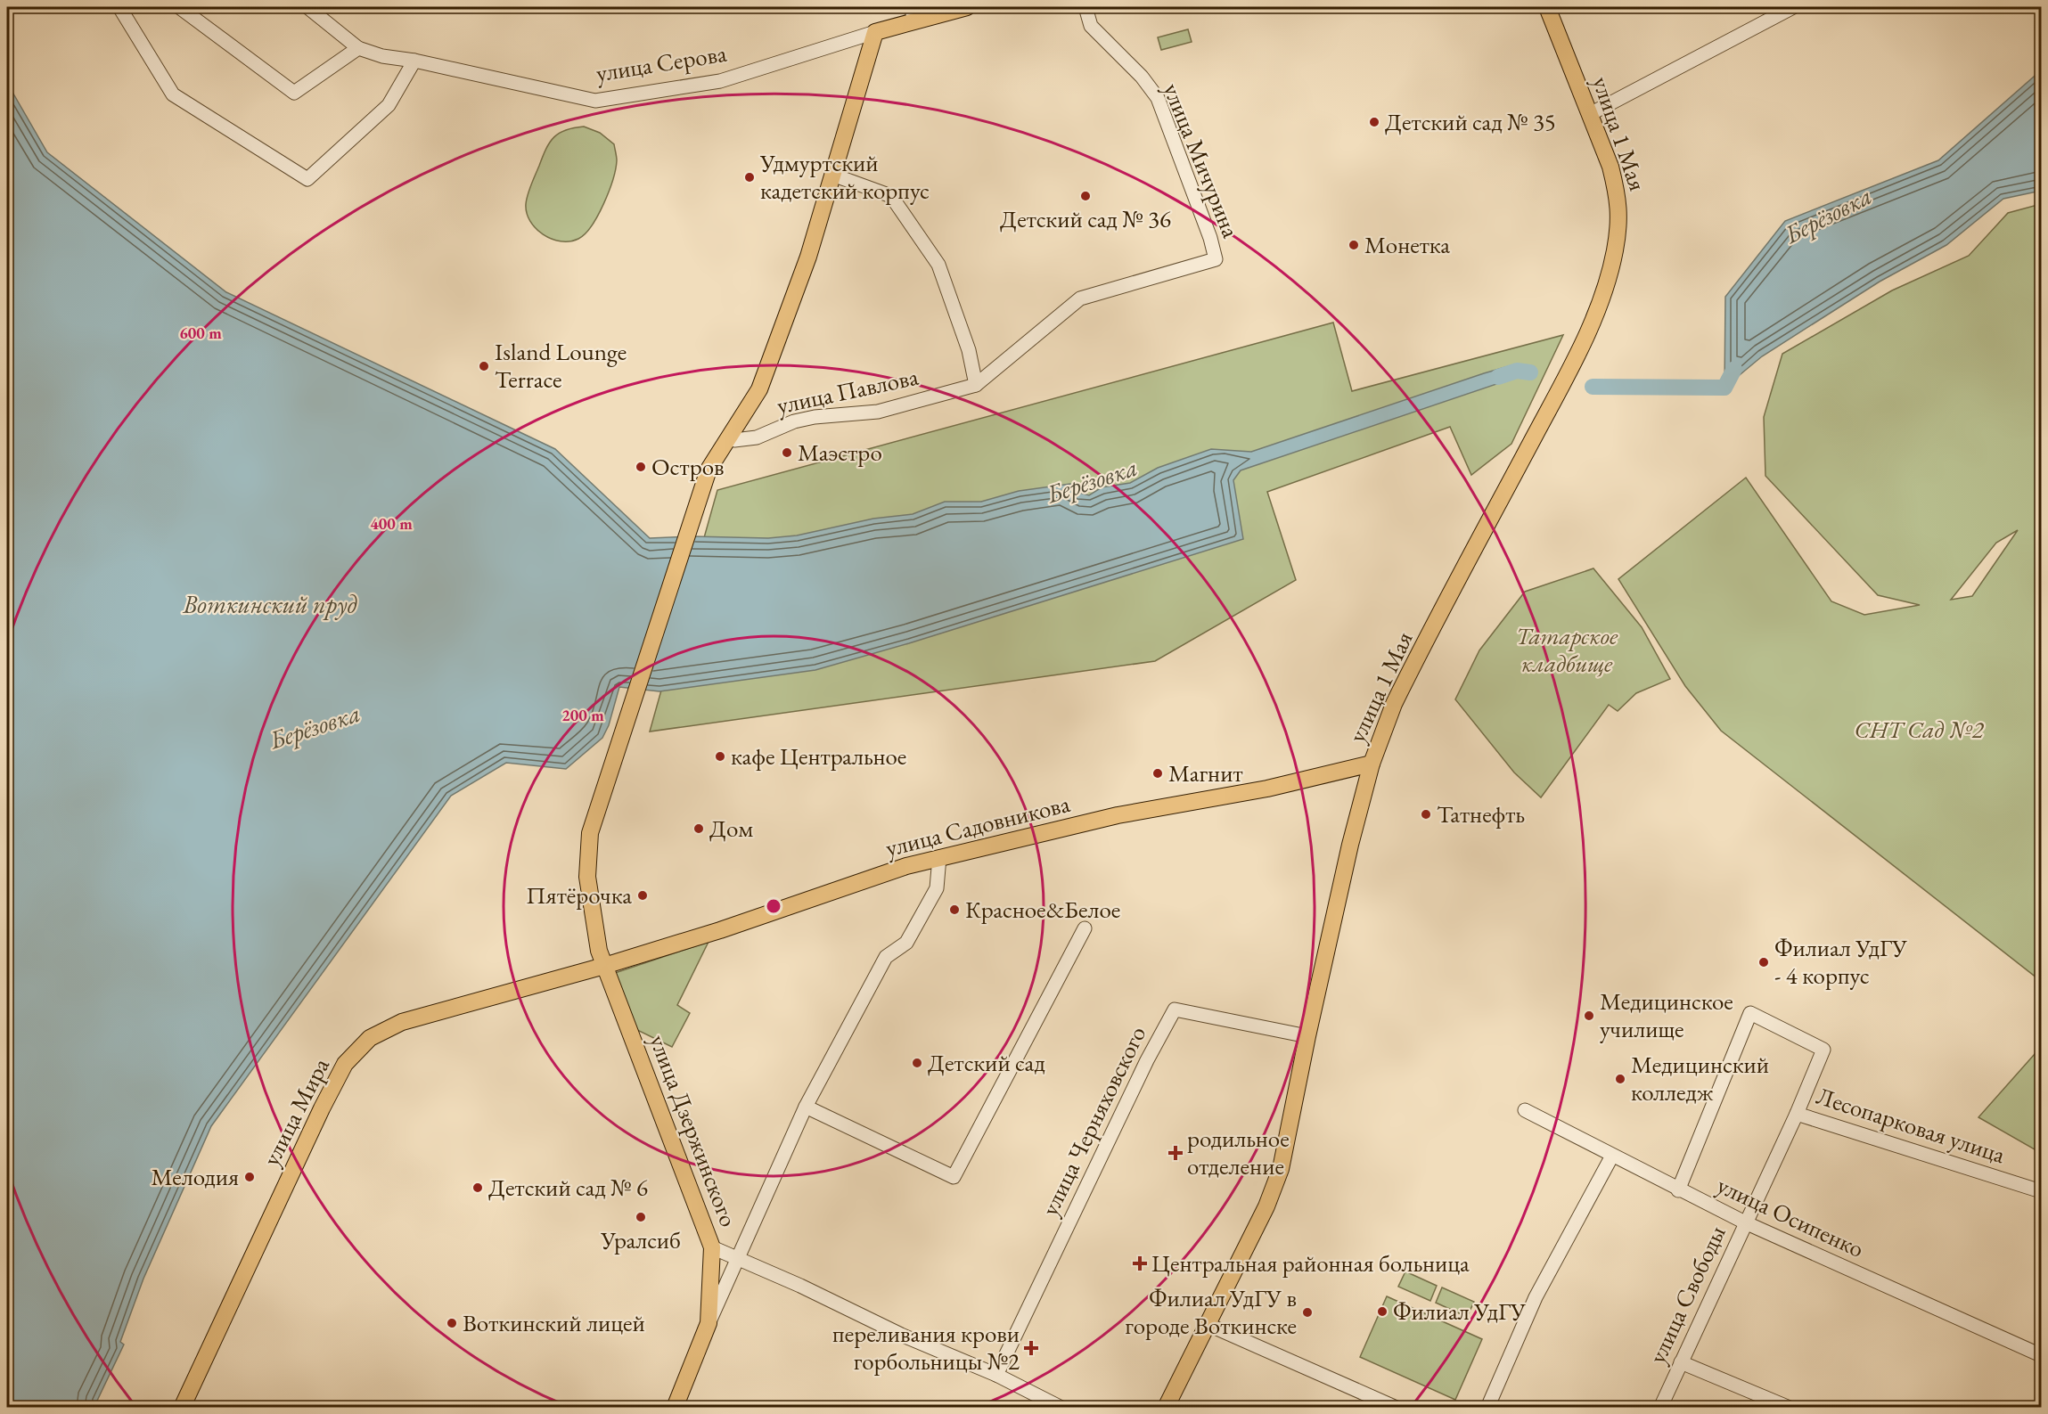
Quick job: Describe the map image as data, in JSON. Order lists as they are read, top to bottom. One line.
{"streets":{"main road":["улица Серова","улица 1 Мая","улица Садовникова","улица Мира","улица Дзержинского"],"street":["улица Мичурина","улица Павлова","улица Черняховского","Лесопарковая улица","улица Осипенко","улица Свободы"]},"crossings":[["улица 1 Мая","улица Садовникова"],["улица 1 Мая","улица Черняховского"],["улица Мичурина","улица Павлова"],["улица Павлова","улица Дзержинского"],["улица Садовникова","улица Мира"],["улица Садовникова","улица Дзержинского"],["улица Мира","улица Дзержинского"],["Лесопарковая улица","улица Свободы"],["улица Осипенко","улица Свободы"]],"water":["Берёзовка","Воткинский пруд"],"parks":["Татарское кладбище","СНТ Сад №2"],"places":{"other":["Детский сад № 35","Удмуртский кадетский корпус","Детский сад № 36","Монетка","Island Lounge Terrace","Маэстро","Остров","кафе Центральное","Магнит","Татнефть","Дом","Пятёрочка","Красное&Белое","Филиал УдГУ - 4 корпус","Медицинское училище","Детский сад","Медицинский колледж","Мелодия","Детский сад № 6","Уралсиб","Филиал УдГУ","Филиал УдГУ в городе Воткинске","Воткинский лицей"],"health":["родильное отделение","Центральная районная больница","переливания крови горбольницы №2"]},"rings":["600 m","400 m","200 m"]}
